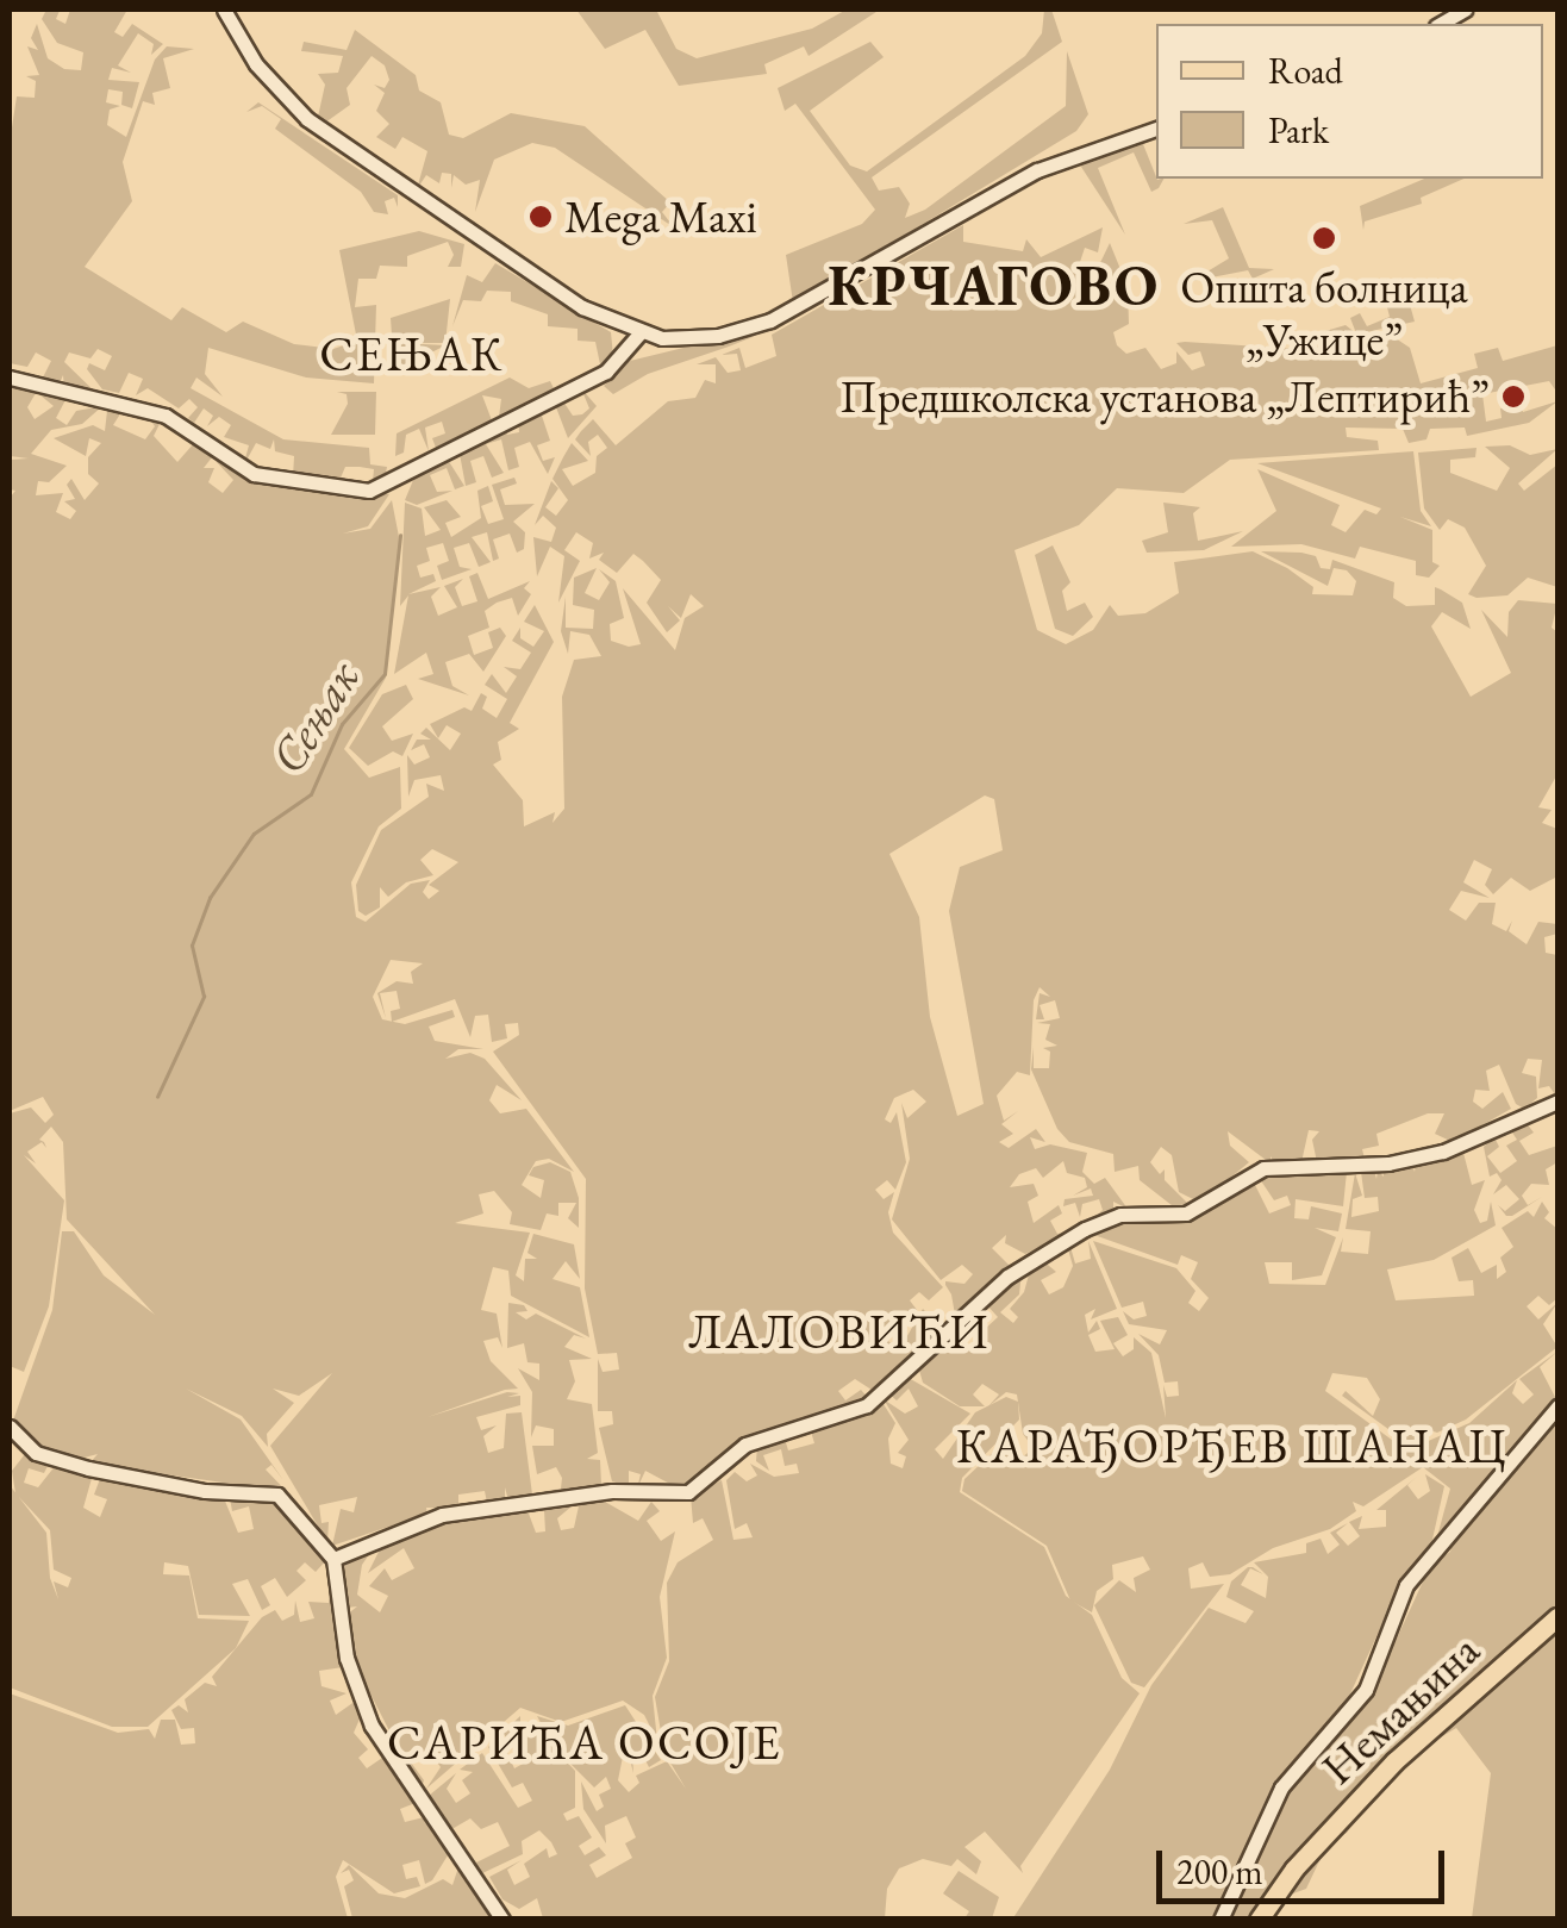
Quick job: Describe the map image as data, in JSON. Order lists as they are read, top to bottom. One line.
{"streets":{"main road":["Немањина"]},"districts":["КРЧАГОВО","СЕЊАК","ЛАЛОВИЋИ","КАРАЂОРЂЕВ ШАНАЦ","САРИЋА ОСОЈЕ"],"water":["Сењак"],"places":["Mega Maxi","Општа болница „Ужице”","Предшколска установа „Лептирић”"],"legend":["Road","Park"],"scale_bar":"200 m"}
